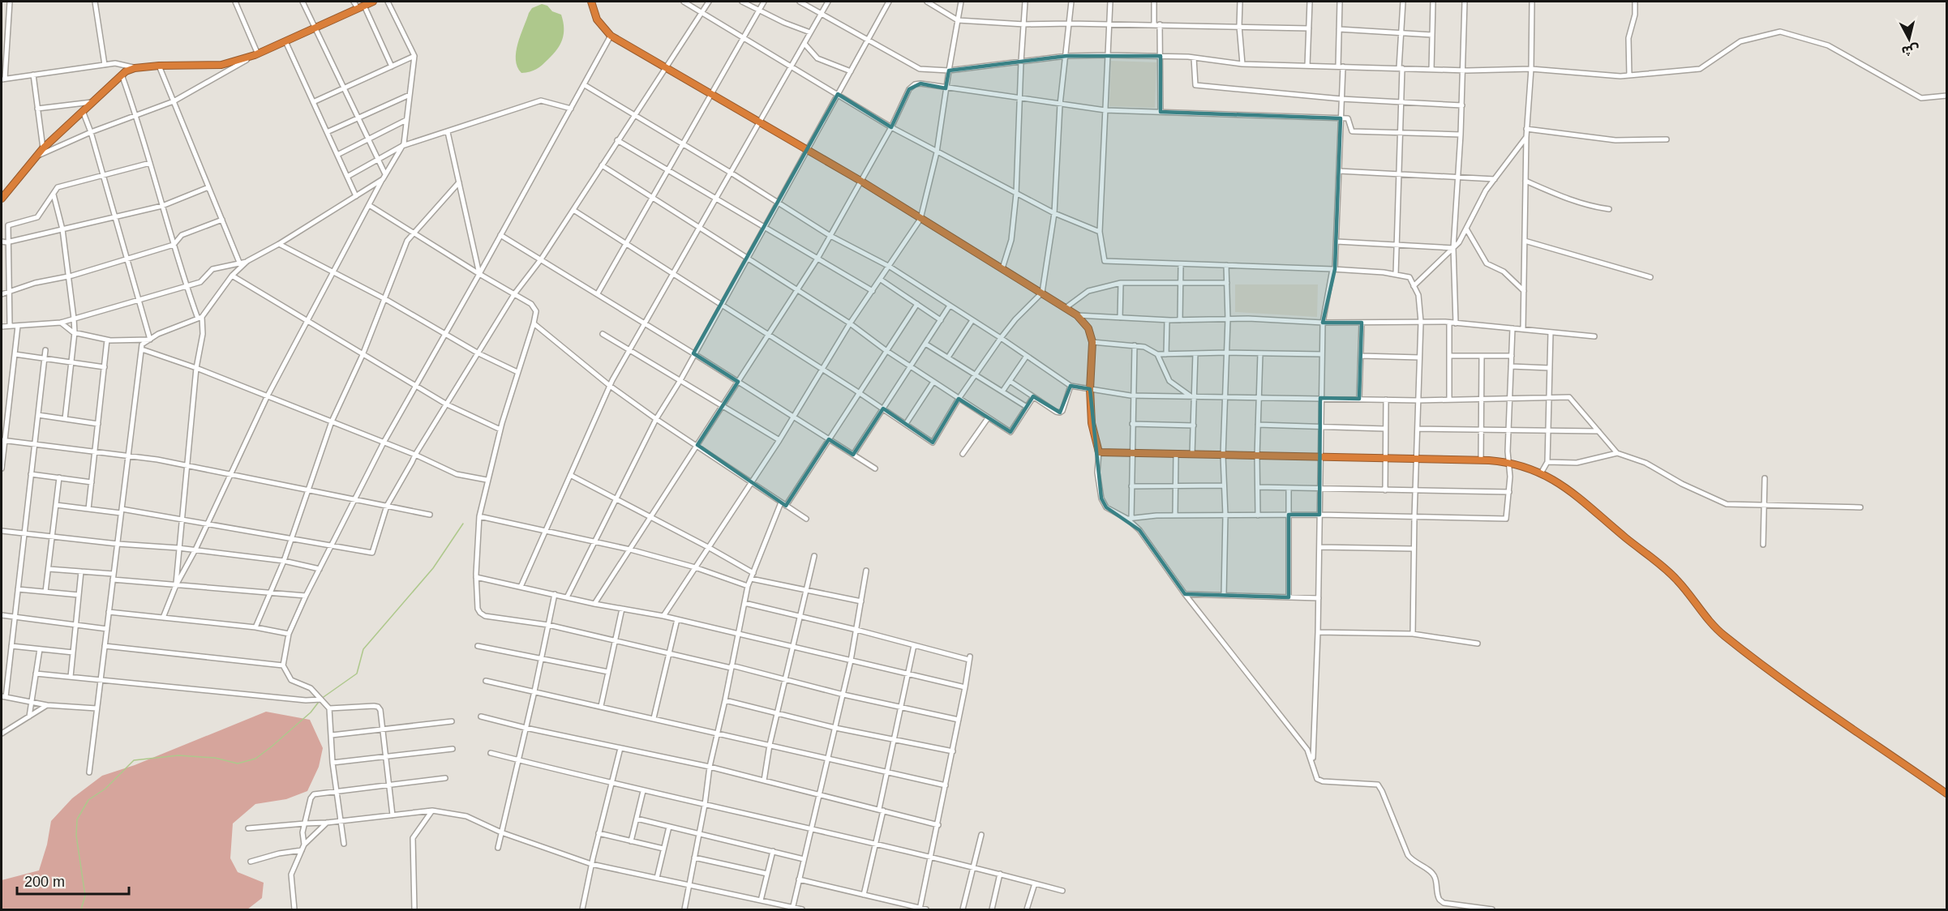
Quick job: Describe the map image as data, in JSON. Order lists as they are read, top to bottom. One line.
{"scale_bar":"200 m","north":"bottom"}
